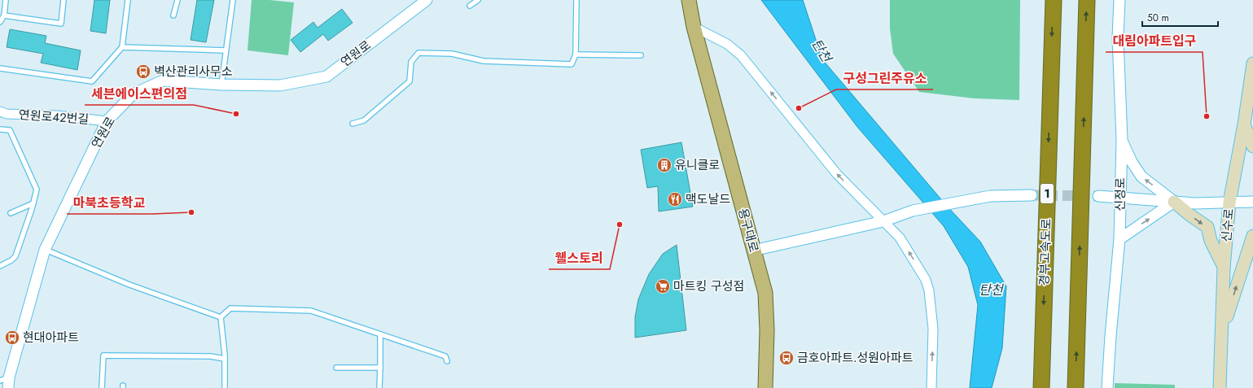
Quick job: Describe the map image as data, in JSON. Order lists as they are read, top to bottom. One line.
{"streets":{"highway":["1","경부고속도로"],"main road":["신수로","용구대로"],"street":["연원로","연원로42번길","신정로"]},"crossings":[["연원로","연원로42번길"]],"water":["탄천"],"places":{"bus stop":["벽산관리사무소","현대아파트","금호아파트.성원아파트"],"other":["구성그린주유소","세븐에이스편의점","대림아파트입구","마북초등학교","웰스토리"],"building":["유니클로"],"restaurant":["맥도날드"],"supermarket":["마트킹 구성점"]},"scale_bar":"50 m"}
